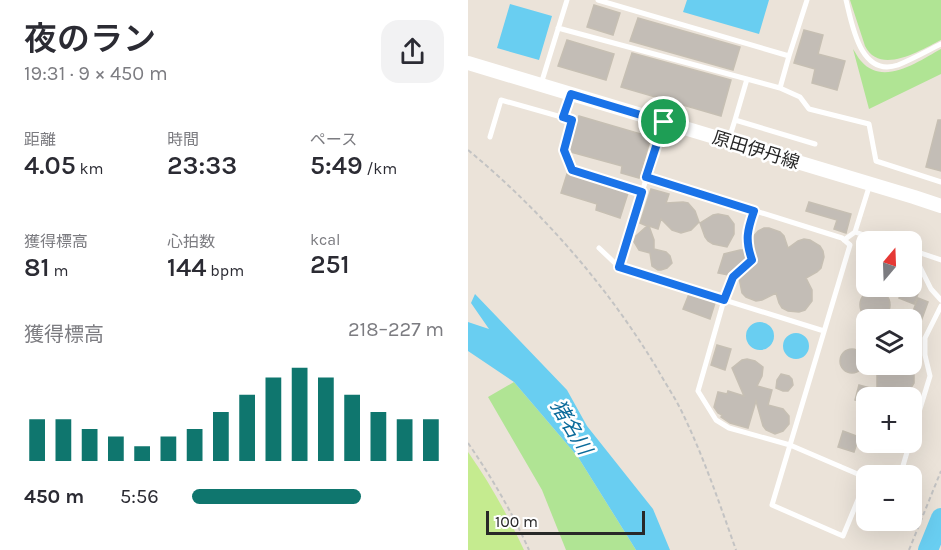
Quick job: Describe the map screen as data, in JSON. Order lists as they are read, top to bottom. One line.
{"streets":{"street":["原田伊丹線"]},"water":["猪名川"],"scale_bar":"100 m","north":"top","page":{"heading":["夜のラン","19:31 · 9 × 450 m"],"stats":[["距離","4.05 km"],["時間","23:33"],["ペース","5:49 /km"],["獲得標高","81 m"],["心拍数","144 bpm"],["kcal","251"]],"map_buttons":["+","−"],"chart":["獲得標高","218–227 m"],"list":[{"name":"450 m","note":"5:56"}],"scale":"100 m"}}
